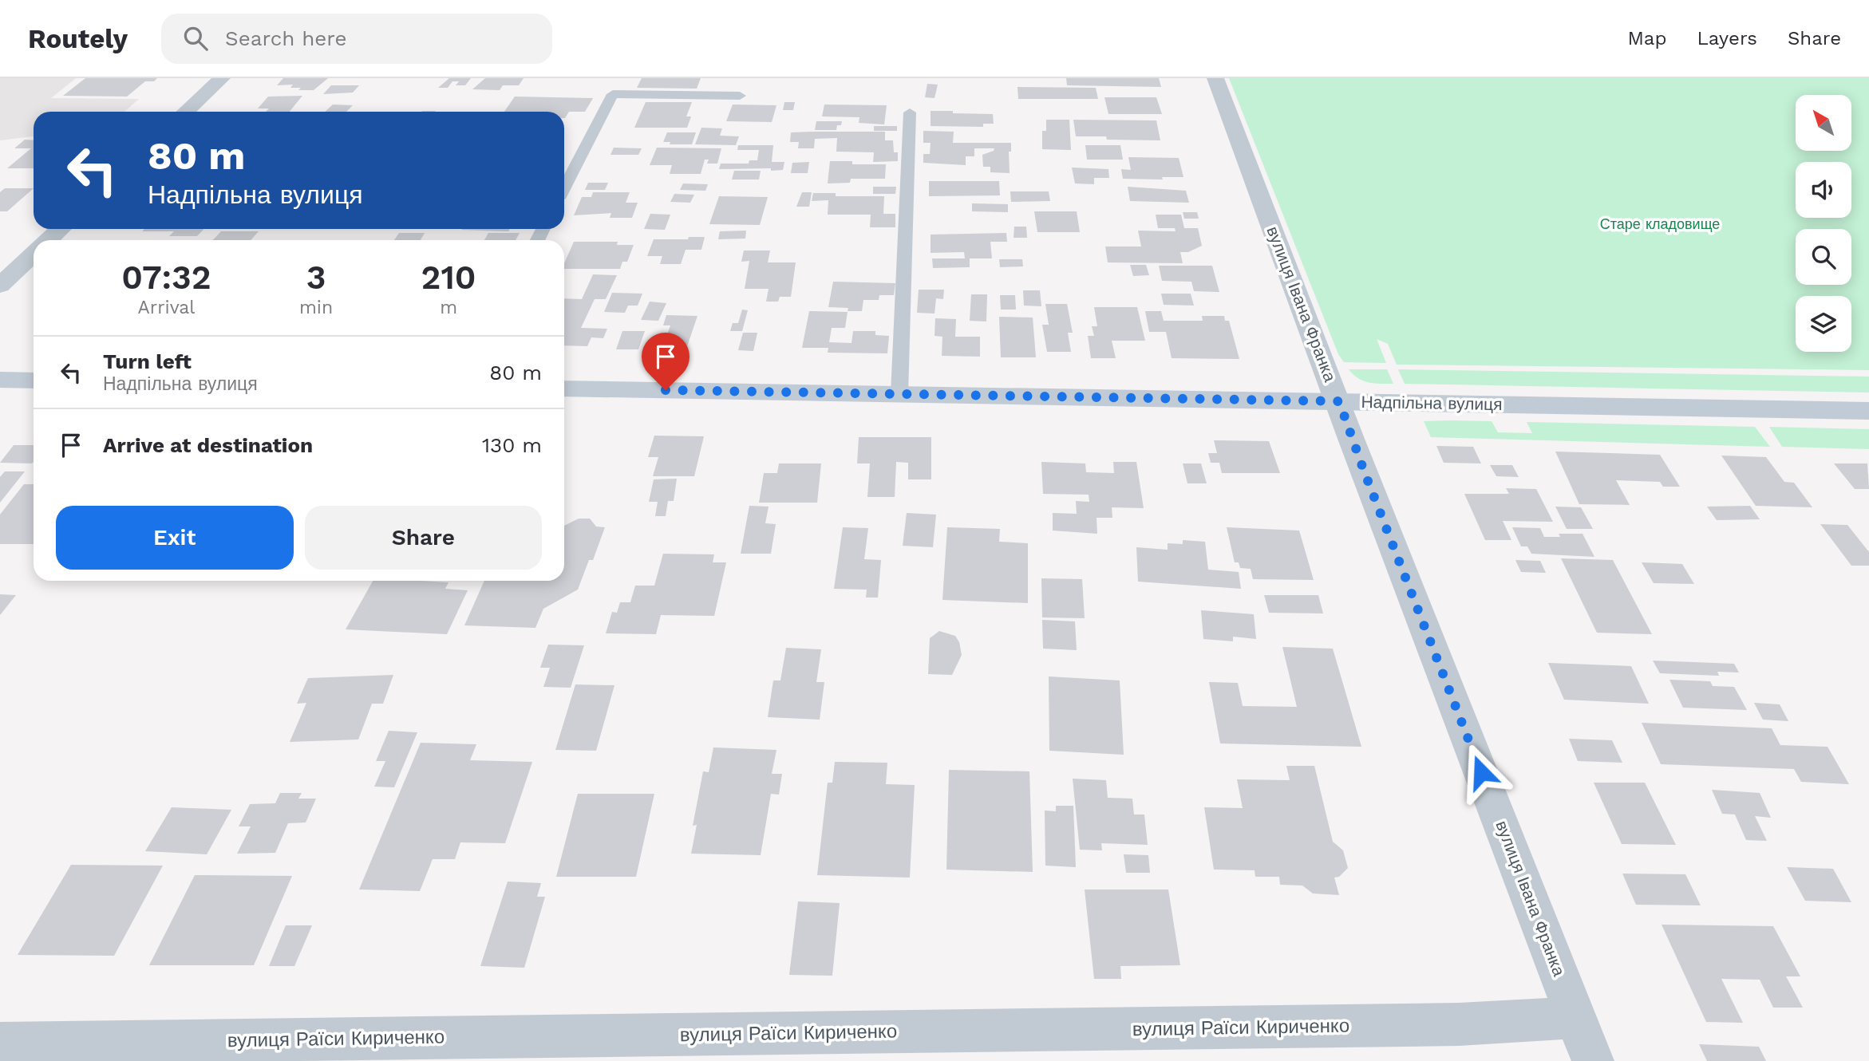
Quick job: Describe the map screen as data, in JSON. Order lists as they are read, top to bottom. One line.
{"streets":{"main road":["Надпільна вулиця"],"street":["вулиця Івана Франка","вулиця Раїси Кириченко"]},"crossings":[["вулиця Івана Франка","Надпільна вулиця"],["вулиця Івана Франка","вулиця Раїси Кириченко"]],"parks":["Старе кладовище"],"north":"top left","page":{"header":"Routely","search":"Search here","nav":["Map","Layers","Share"],"turn":["80 m","Надпільна вулиця"],"eta":["07:32","Arrival","3","min","210","m"],"list":[{"name":"Turn left","note":"Надпільна вулиця","value":"80 m"},{"name":"Arrive at destination","value":"130 m"}],"buttons":["Exit","Share"]}}
